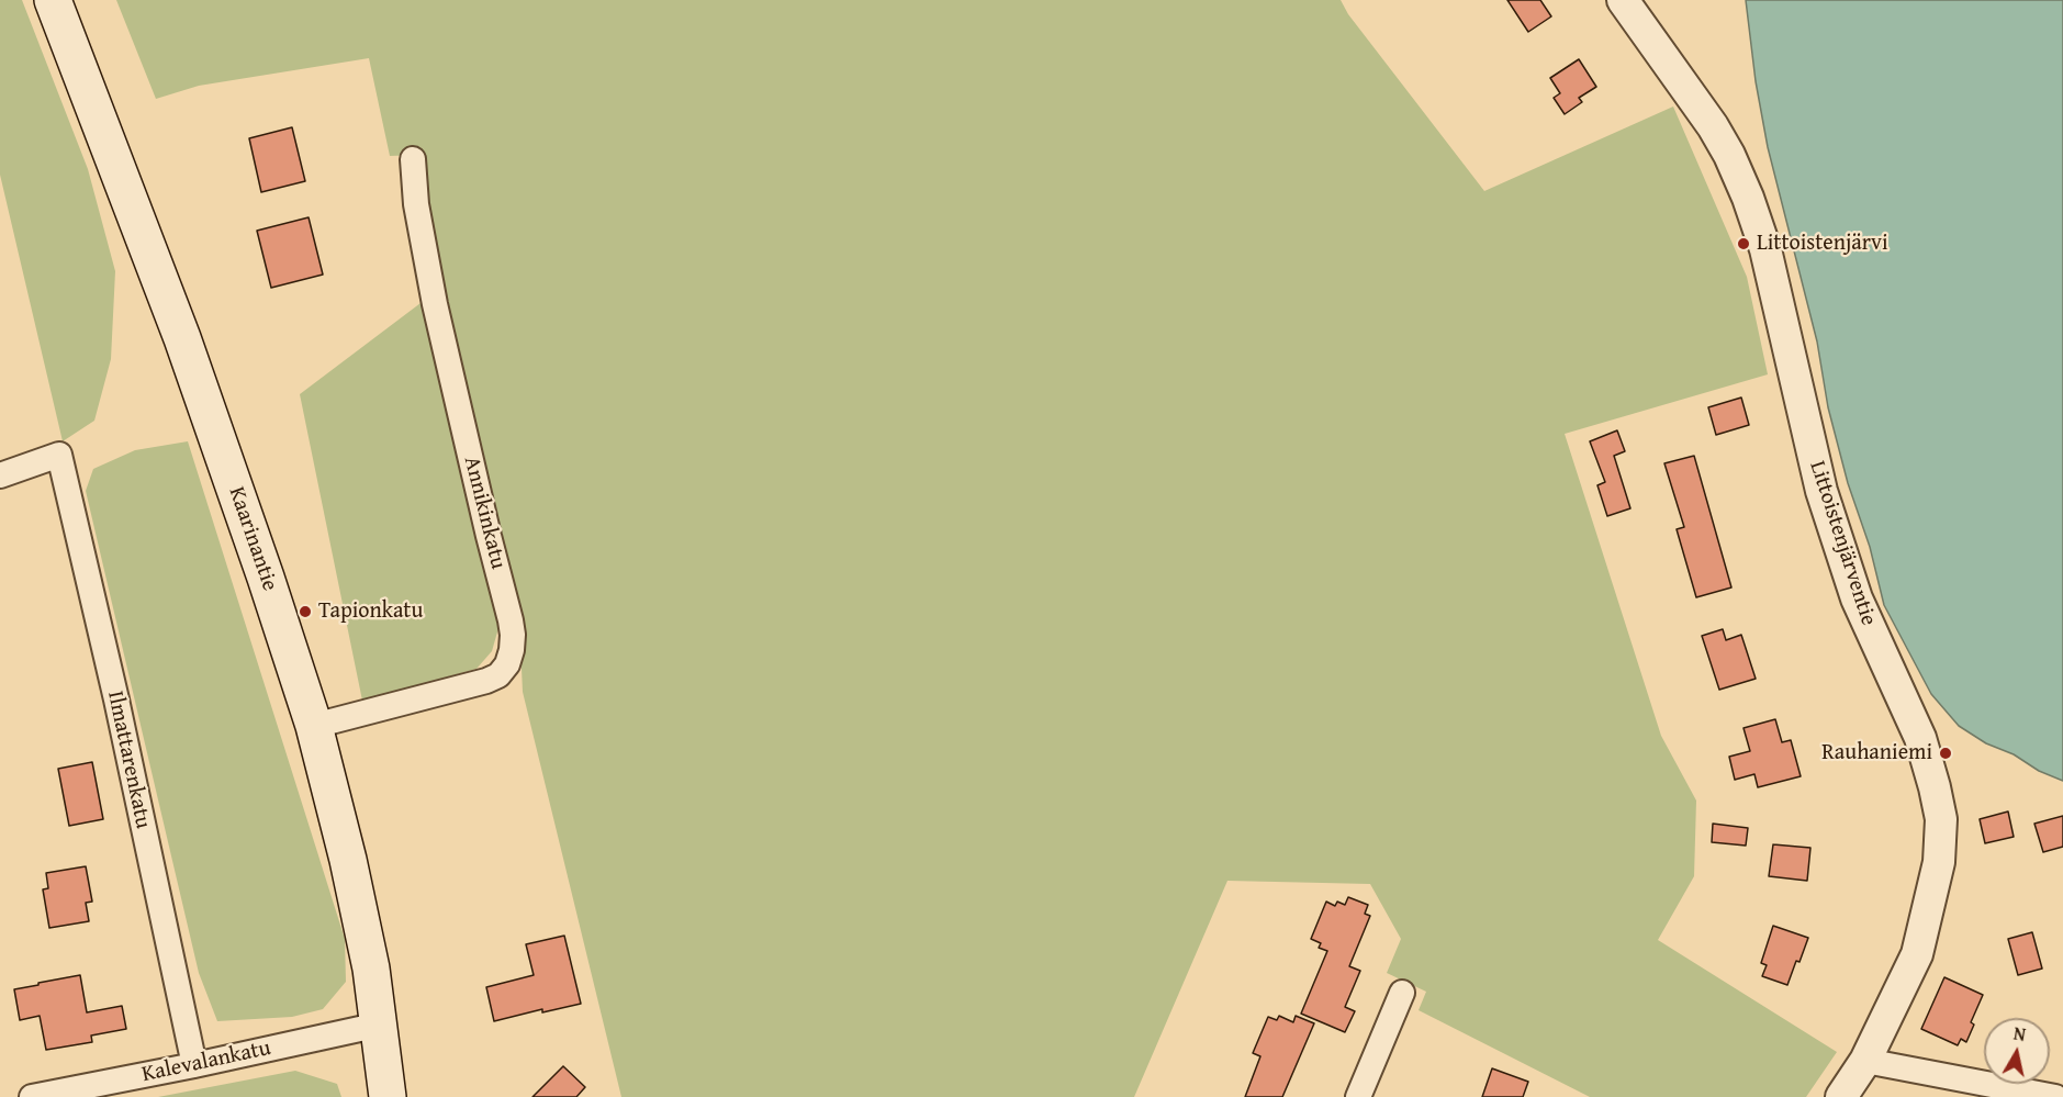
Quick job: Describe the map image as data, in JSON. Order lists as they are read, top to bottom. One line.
{"streets":{"main road":["Kaarinantie"],"street":["Annikinkatu","Littoistenjärventie","Ilmattarenkatu","Kalevalankatu"]},"crossings":[["Annikinkatu","Kaarinantie"],["Kaarinantie","Kalevalankatu"],["Ilmattarenkatu","Kalevalankatu"]],"places":["Littoistenjärvi","Tapionkatu","Rauhaniemi"],"north":"top"}
